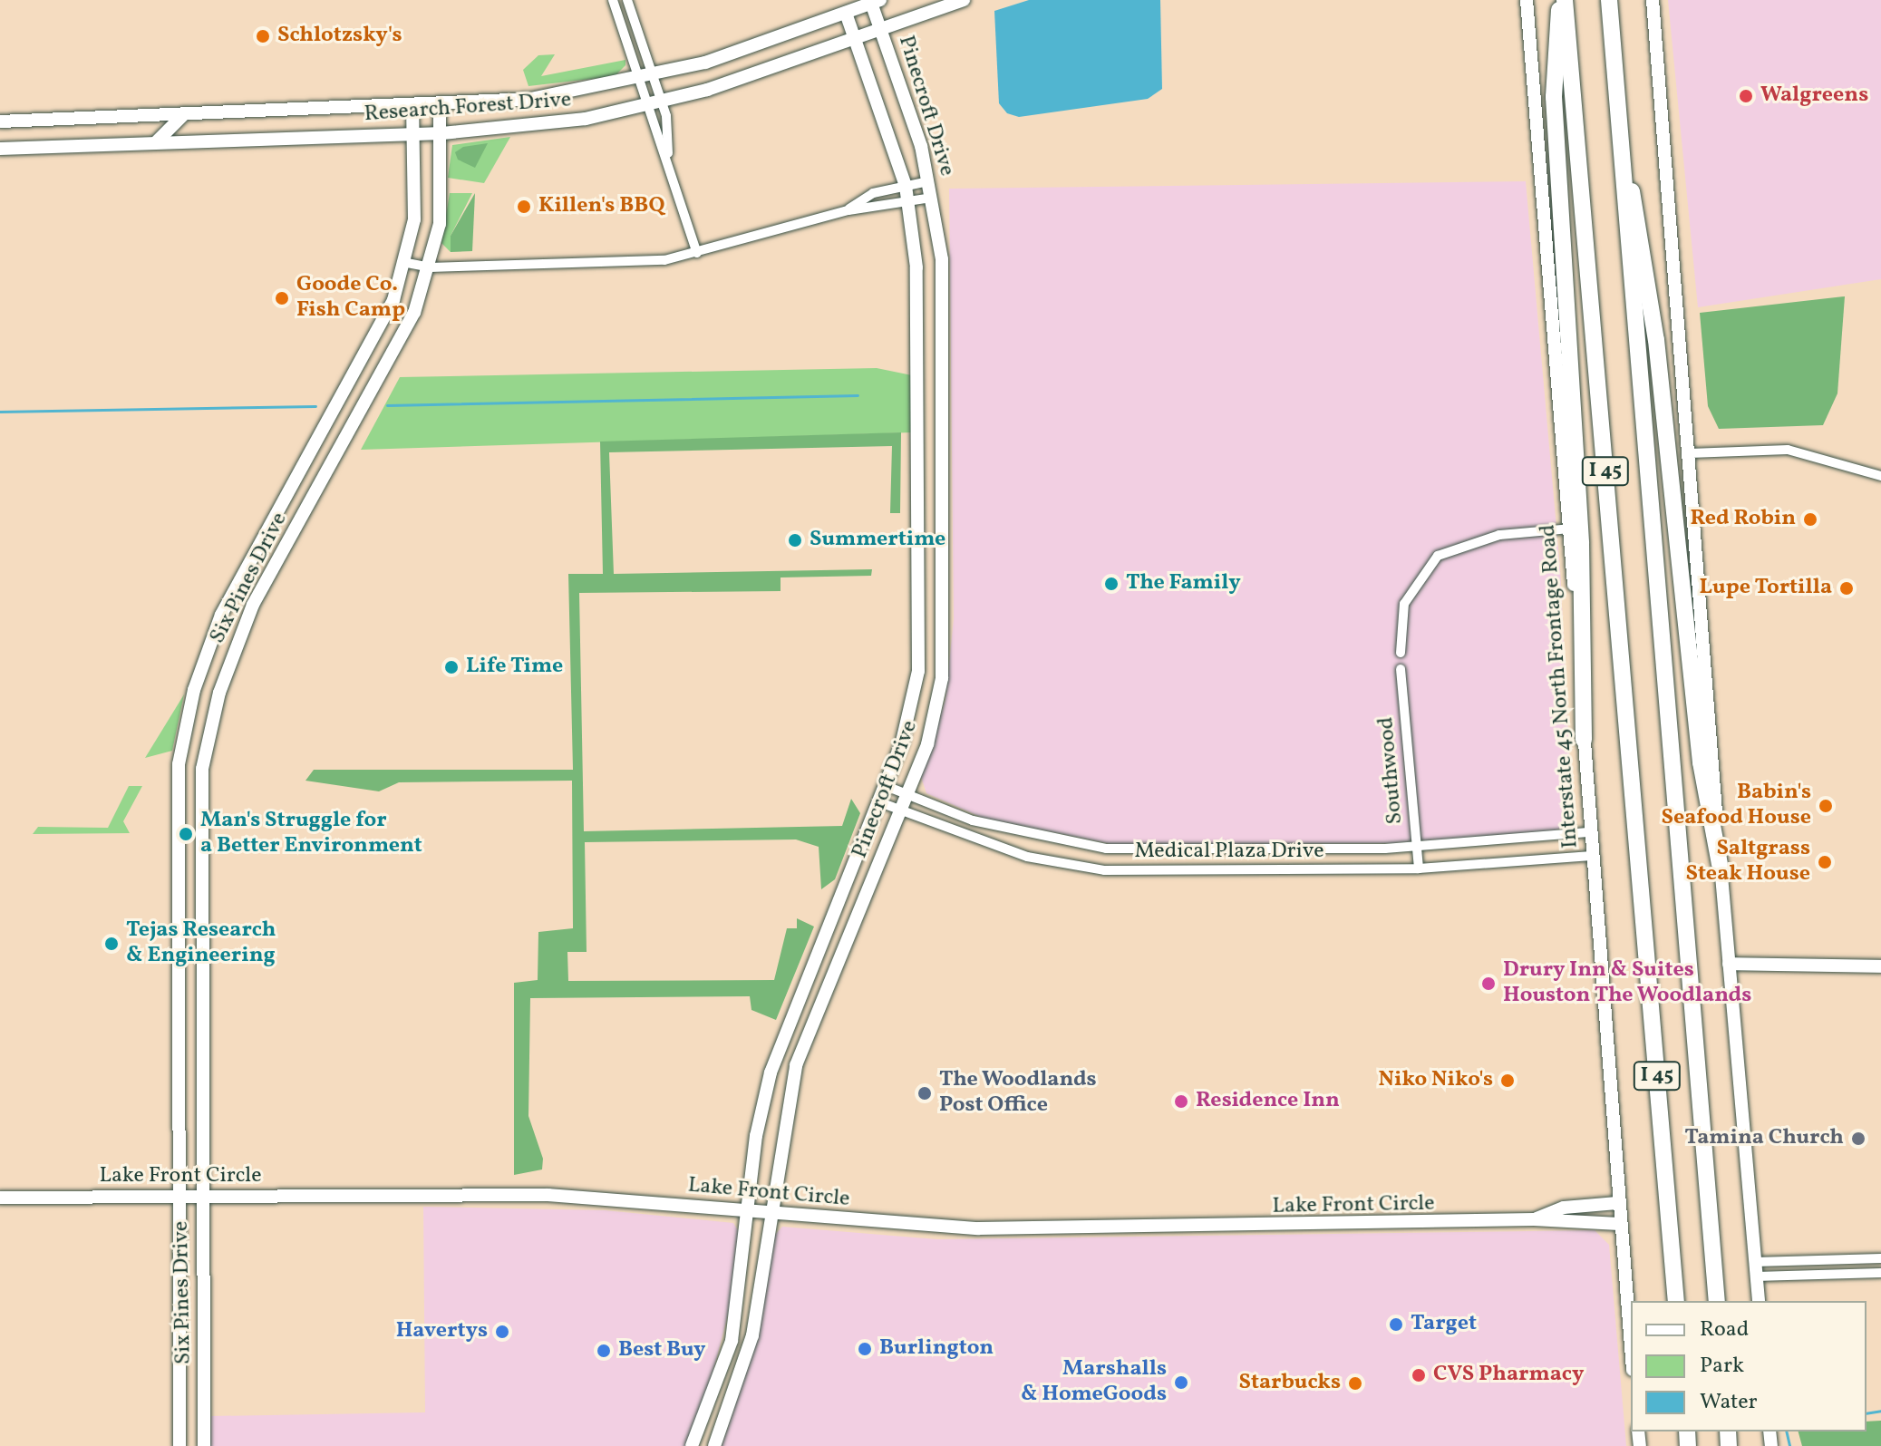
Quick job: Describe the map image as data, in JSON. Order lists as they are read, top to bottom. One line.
{"streets":{"highway":["I 45"],"street":["Pinecroft Drive","Research Forest Drive","Six Pines Drive","Interstate 45 North Frontage Road","Southwood","Medical Plaza Drive","Lake Front Circle"]},"crossings":[["Pinecroft Drive","Research Forest Drive"],["Pinecroft Drive","Medical Plaza Drive"],["Pinecroft Drive","Lake Front Circle"],["Research Forest Drive","Six Pines Drive"],["Six Pines Drive","Lake Front Circle"],["Interstate 45 North Frontage Road","Medical Plaza Drive"],["Interstate 45 North Frontage Road","Lake Front Circle"],["Southwood","Medical Plaza Drive"]],"places":["Schlotzsky's","Walgreens","Killen's BBQ","Goode Co. Fish Camp","Red Robin","Summertime","The Family","Lupe Tortilla","Life Time","Babin's Seafood House","Man's Struggle for a Better Environment","Saltgrass Steak House","Tejas Research & Engineering","Drury Inn & Suites Houston The Woodlands","Niko Niko's","The Woodlands Post Office","Residence Inn","Tamina Church","Target","Havertys","Burlington","Best Buy","CVS Pharmacy","Marshalls & HomeGoods","Starbucks"],"legend":["Road","Park","Water"]}
